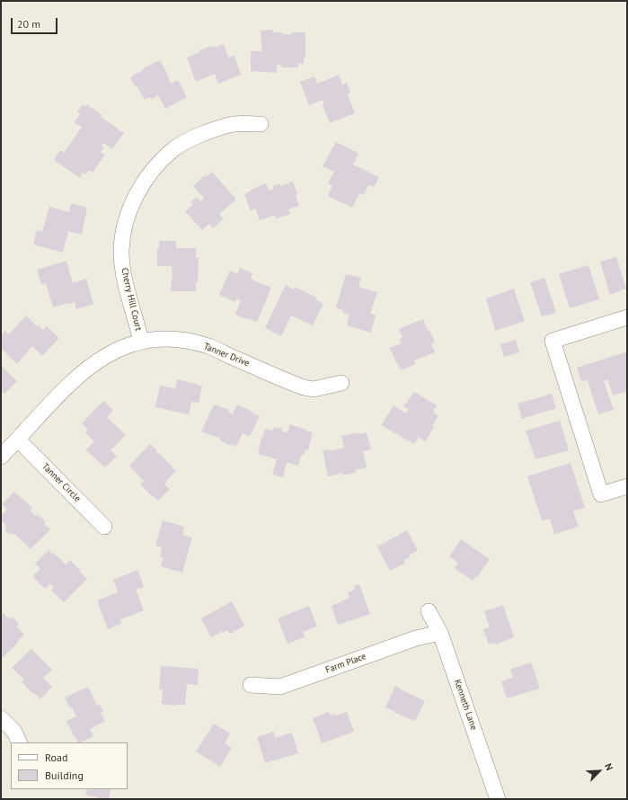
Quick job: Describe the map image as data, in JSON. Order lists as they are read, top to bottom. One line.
{"streets":{"street":["Cherry Hill Court","Tanner Drive","Tanner Circle","Farm Place","Kenneth Lane"]},"crossings":[["Cherry Hill Court","Tanner Drive"],["Tanner Drive","Tanner Circle"],["Farm Place","Kenneth Lane"]],"legend":["Road","Building"],"scale_bar":"20 m","north":"top right"}
